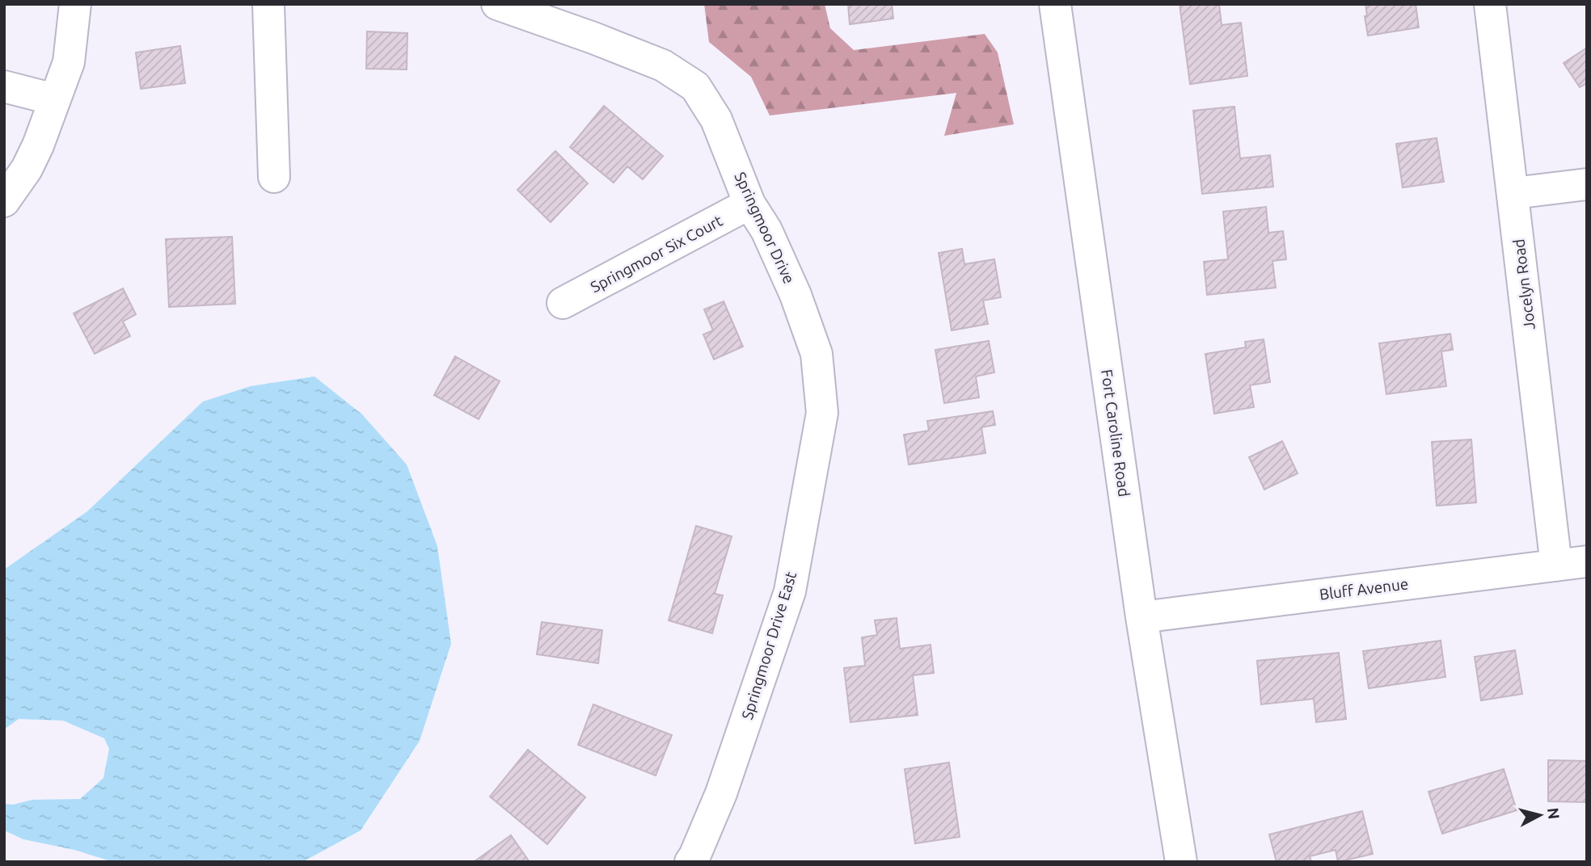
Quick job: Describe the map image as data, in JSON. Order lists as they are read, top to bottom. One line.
{"streets":{"street":["Springmoor Drive","Springmoor Six Court","Jocelyn Road","Fort Caroline Road","Bluff Avenue","Springmoor Drive East"]},"crossings":[["Springmoor Drive","Springmoor Six Court"],["Springmoor Drive","Springmoor Drive East"],["Jocelyn Road","Bluff Avenue"],["Fort Caroline Road","Bluff Avenue"]],"north":"right"}
